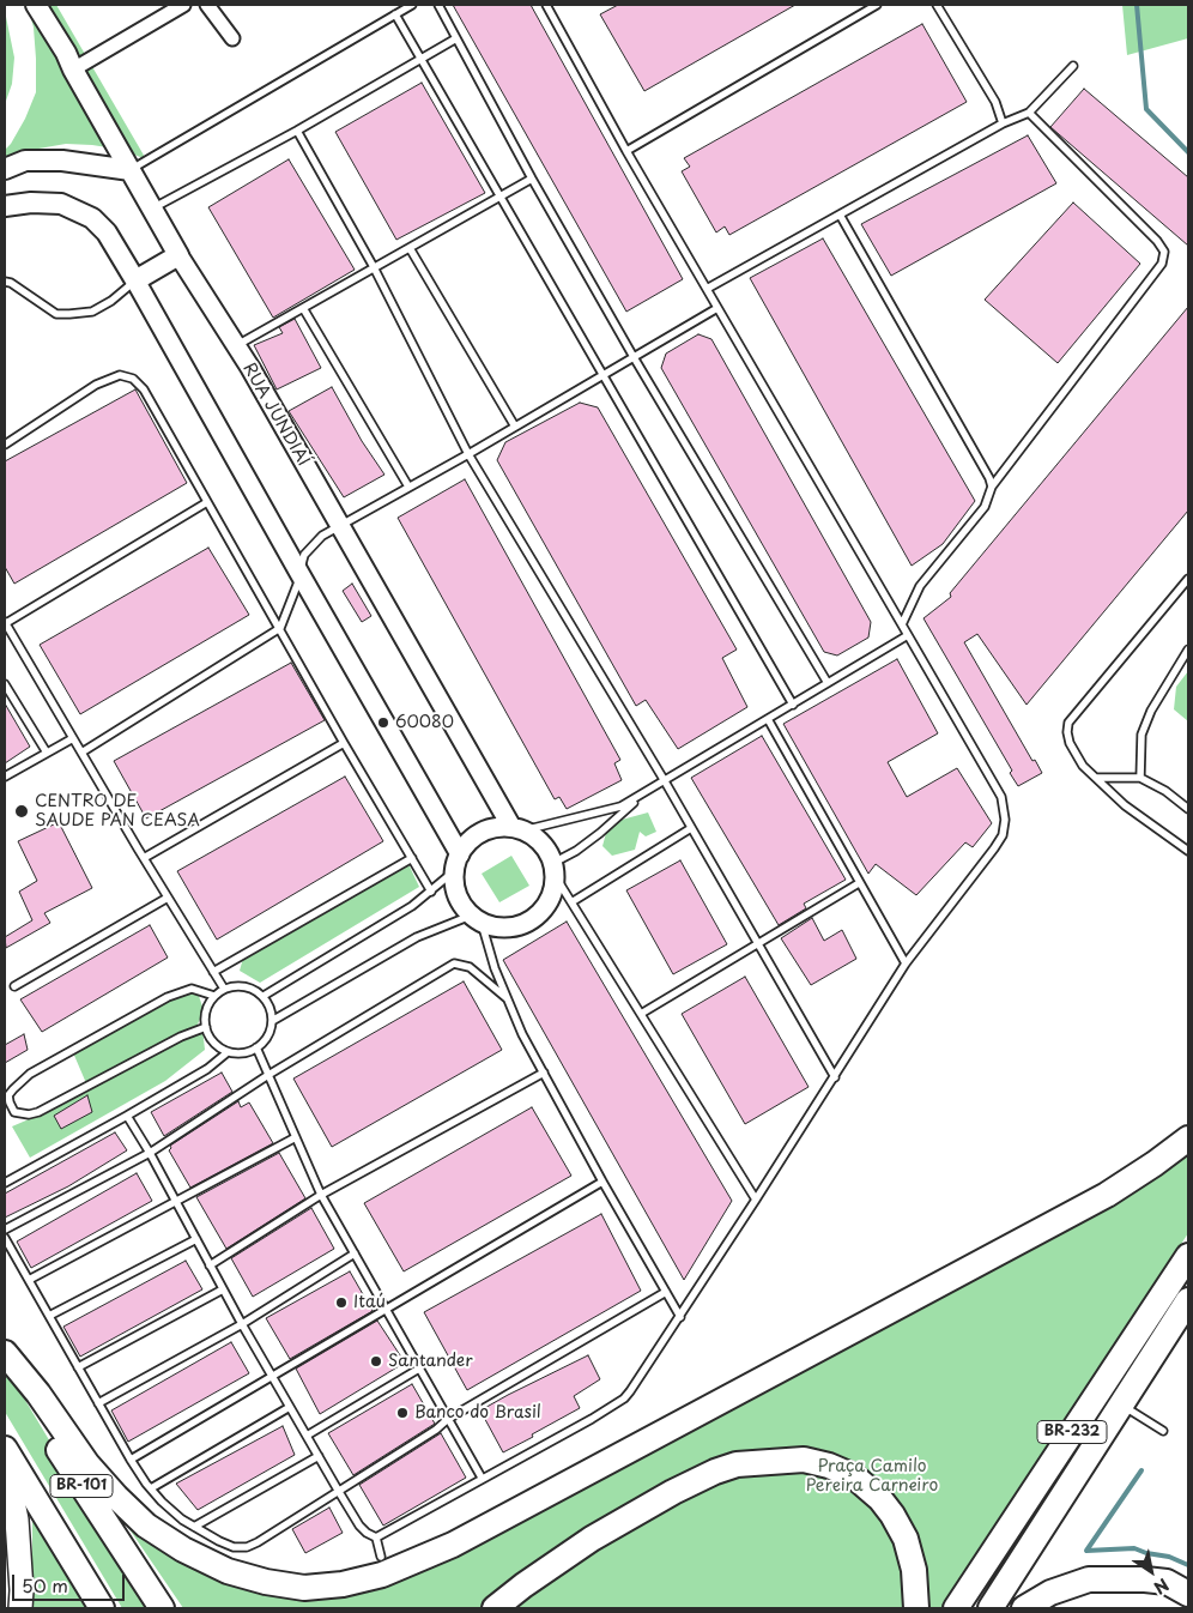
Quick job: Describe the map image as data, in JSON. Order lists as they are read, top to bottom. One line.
{"streets":{"highway":["BR-232","BR-101"],"main road":["RUA JUNDIAÍ"]},"parks":["Praça Camilo Pereira Carneiro"],"places":["60080","CENTRO DE SAUDE PAN CEASA","Itaú","Santander","Banco do Brasil"],"scale_bar":"50 m","north":"bottom right"}
